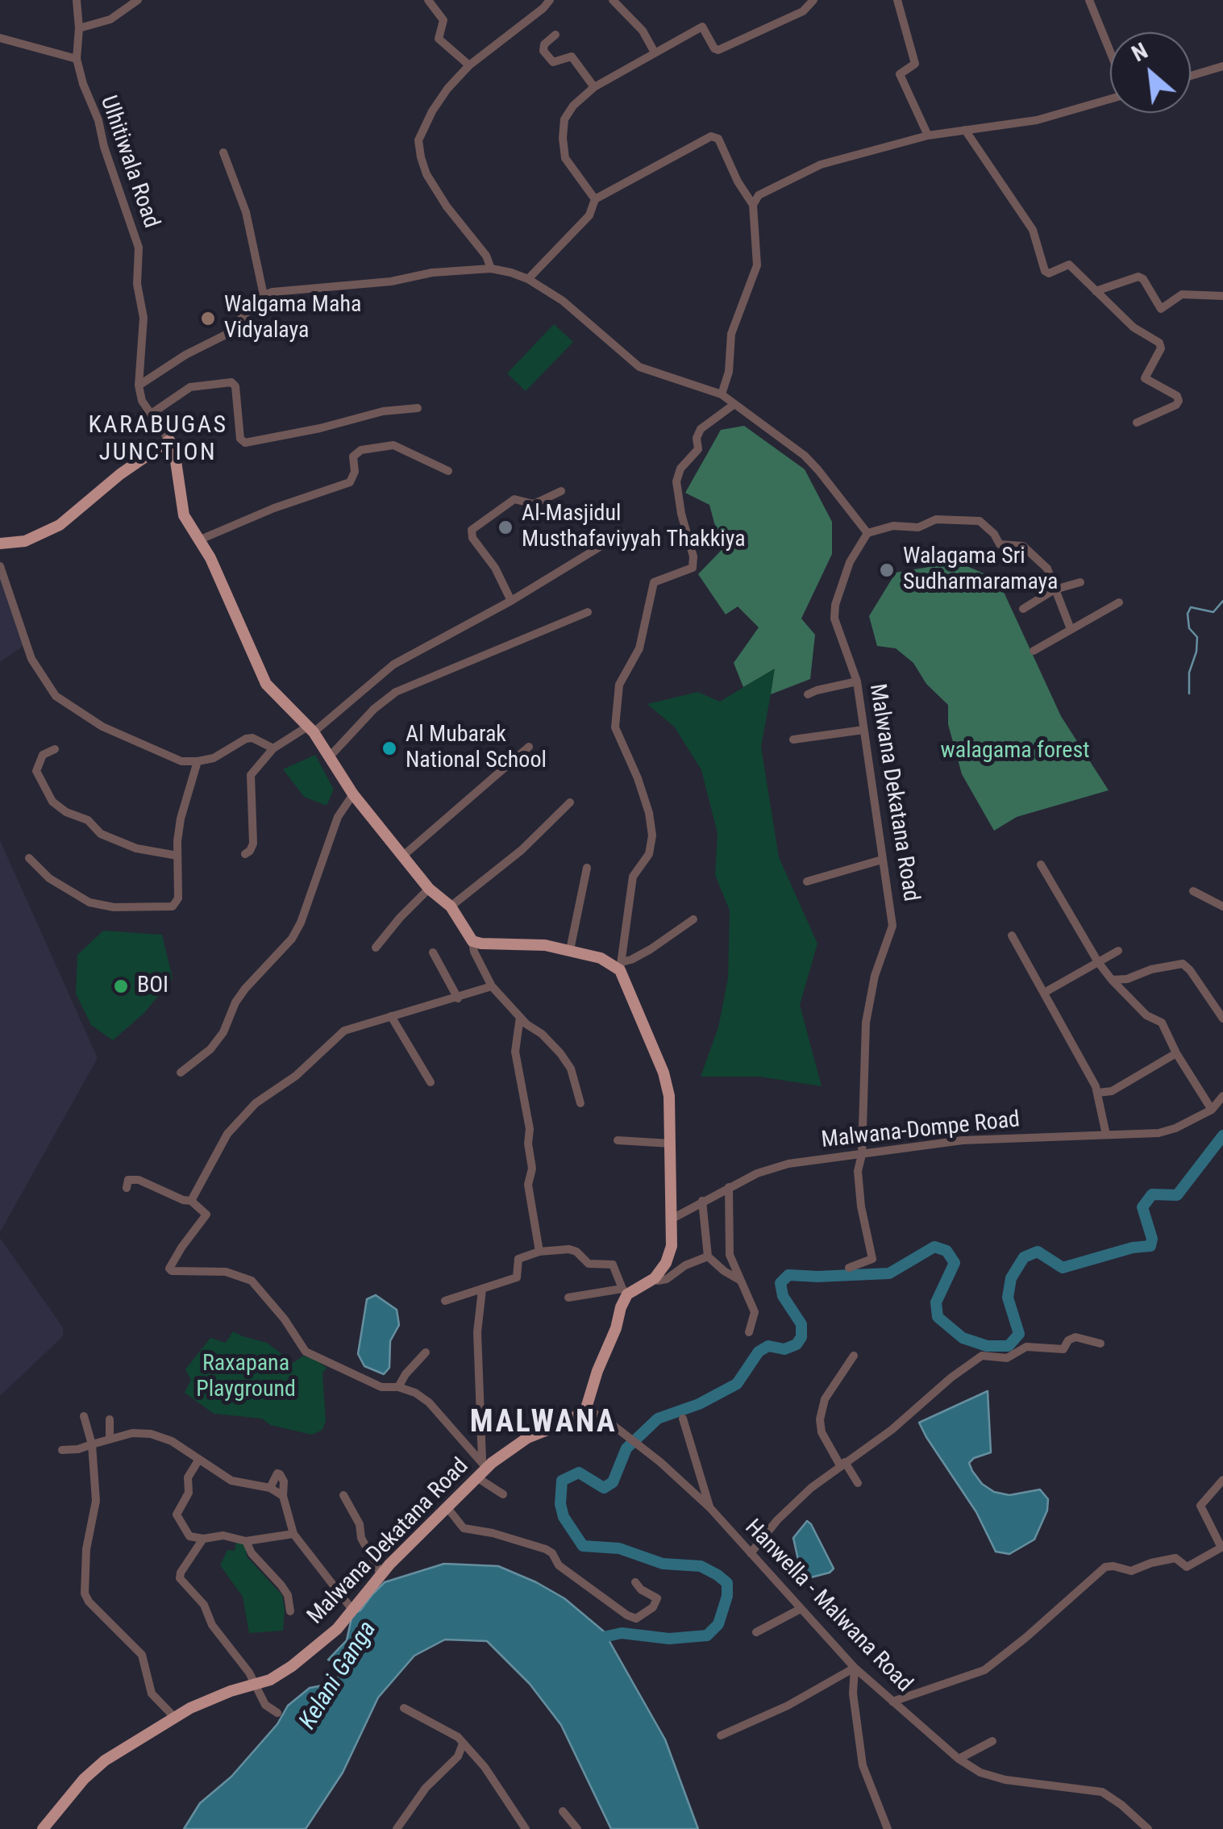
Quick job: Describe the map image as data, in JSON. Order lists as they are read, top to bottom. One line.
{"streets":{"main road":["Malwana Dekatana Road"],"street":["Ulhitiwala Road","Malwana-Dompe Road","Hanwella - Malwana Road"]},"crossings":[["Malwana Dekatana Road","Malwana-Dompe Road"],["Malwana Dekatana Road","Hanwella - Malwana Road"]],"districts":["KARABUGAS JUNCTION","MALWANA"],"water":["Kelani Ganga"],"parks":["walagama forest","Raxapana Playground"],"places":["Walgama Maha Vidyalaya","Al-Masjidul Musthafaviyyah Thakkiya","Walagama Sri Sudharmaramaya","Al Mubarak National School","BOI"],"north":"top left"}
